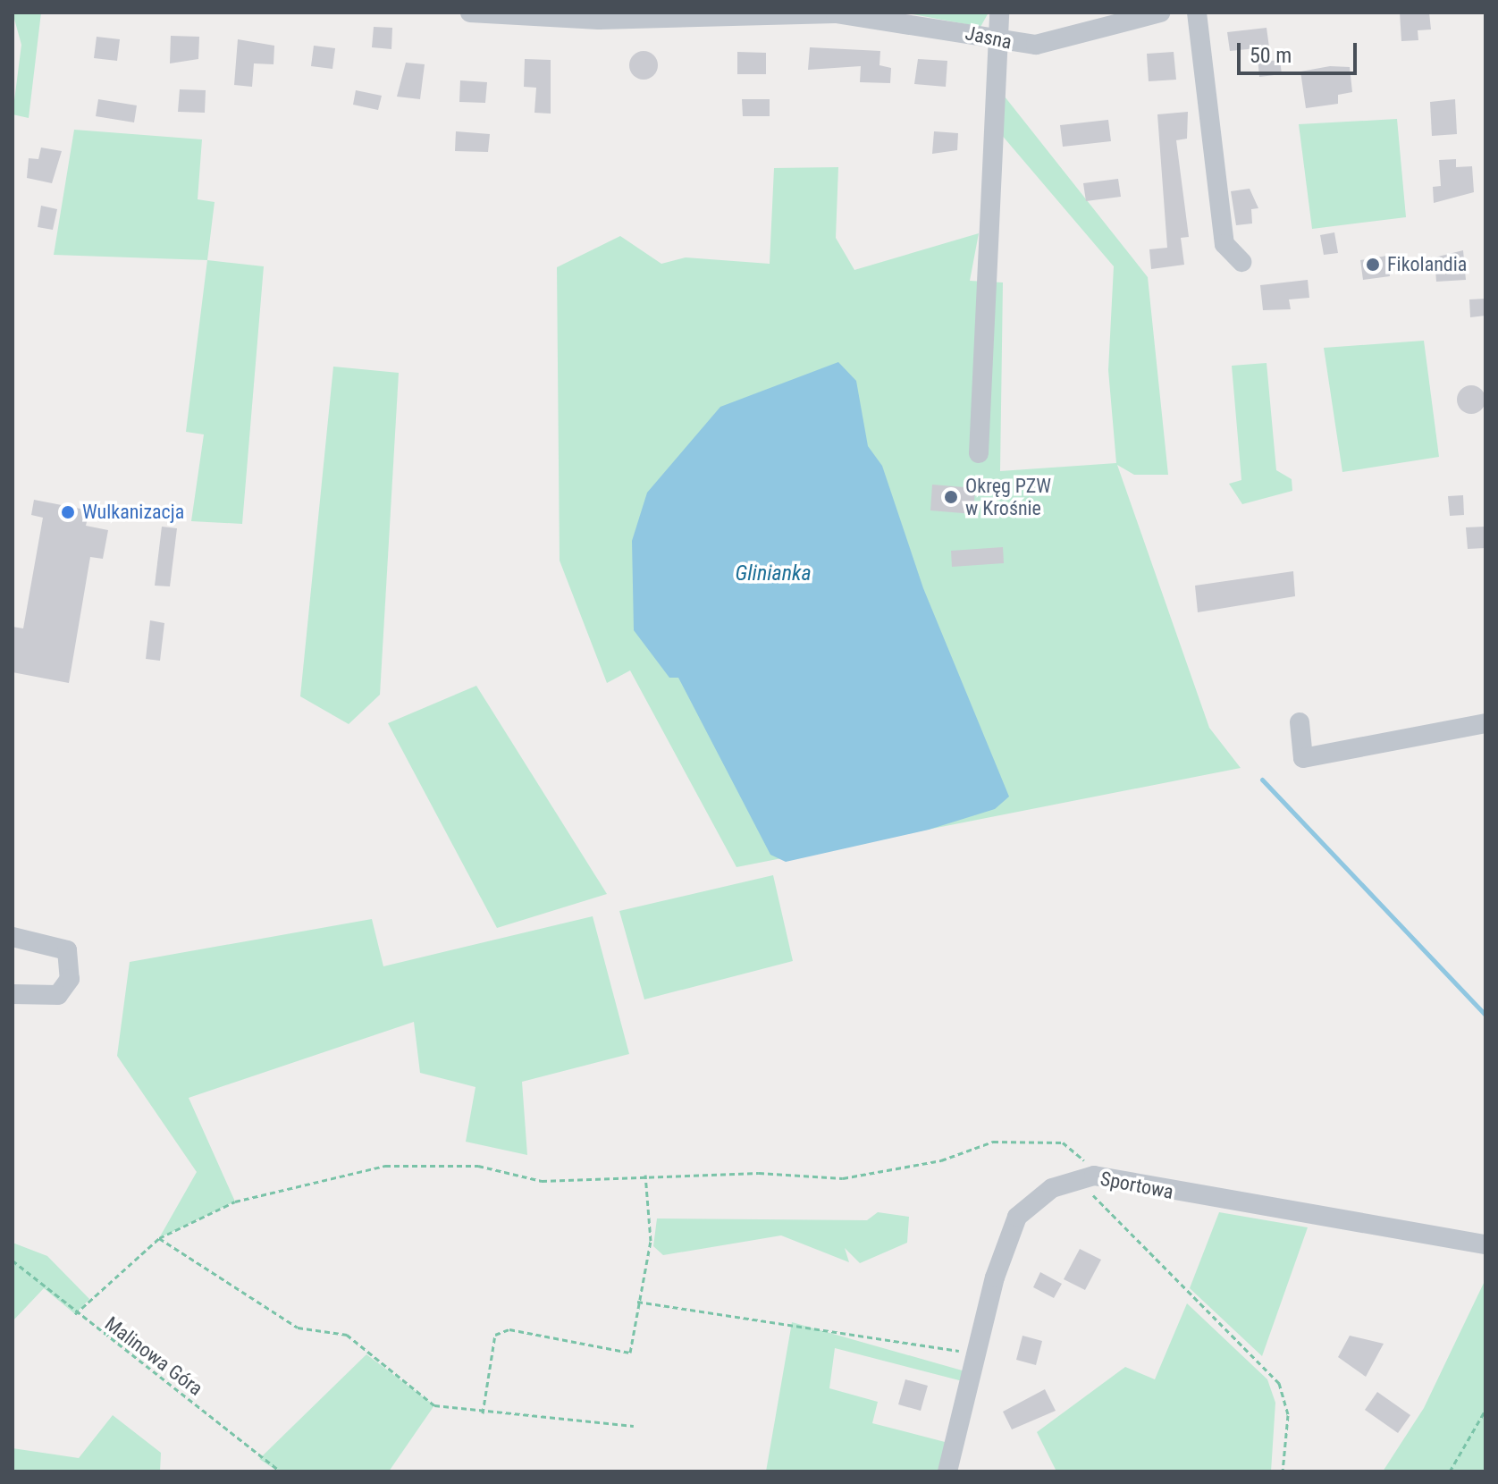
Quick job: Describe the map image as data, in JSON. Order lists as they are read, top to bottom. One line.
{"streets":{"street":["Jasna","Sportowa"],"path":["Malinowa Góra"]},"water":["Glinianka"],"places":["Fikolandia","Okręg PZW w Krośnie","Wulkanizacja"],"scale_bar":"50 m"}
